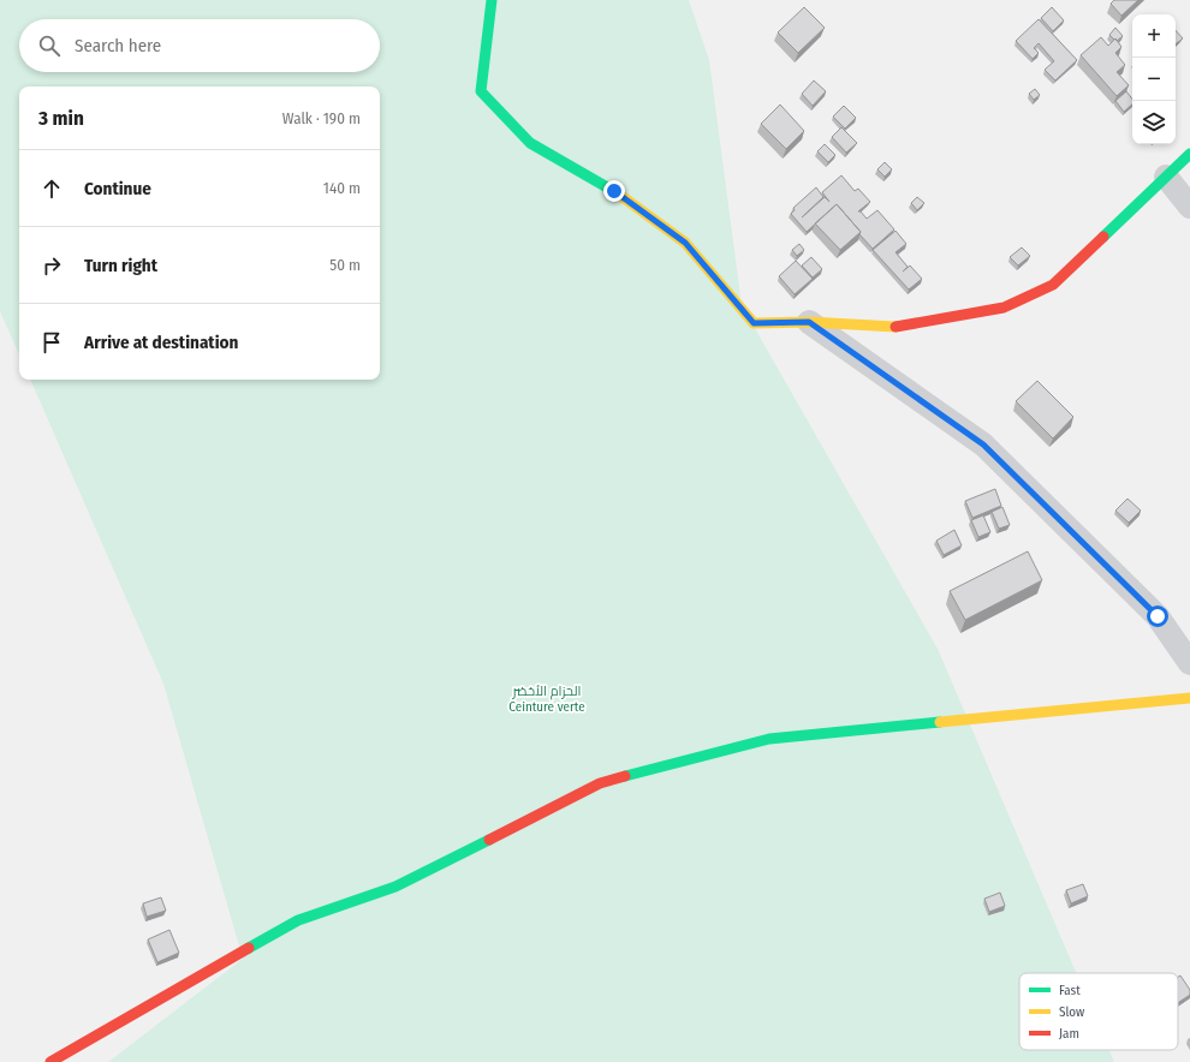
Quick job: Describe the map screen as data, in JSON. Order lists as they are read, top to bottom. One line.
{"parks":["الحزام الأخضر Ceinture verte"],"legend":["Fast","Slow","Jam"],"page":{"map_buttons":["+","−"],"search":"Search here","heading":["3 min","Walk · 190 m"],"list":[["Continue","140 m"],["Turn right","50 m"],"Arrive at destination"]}}
